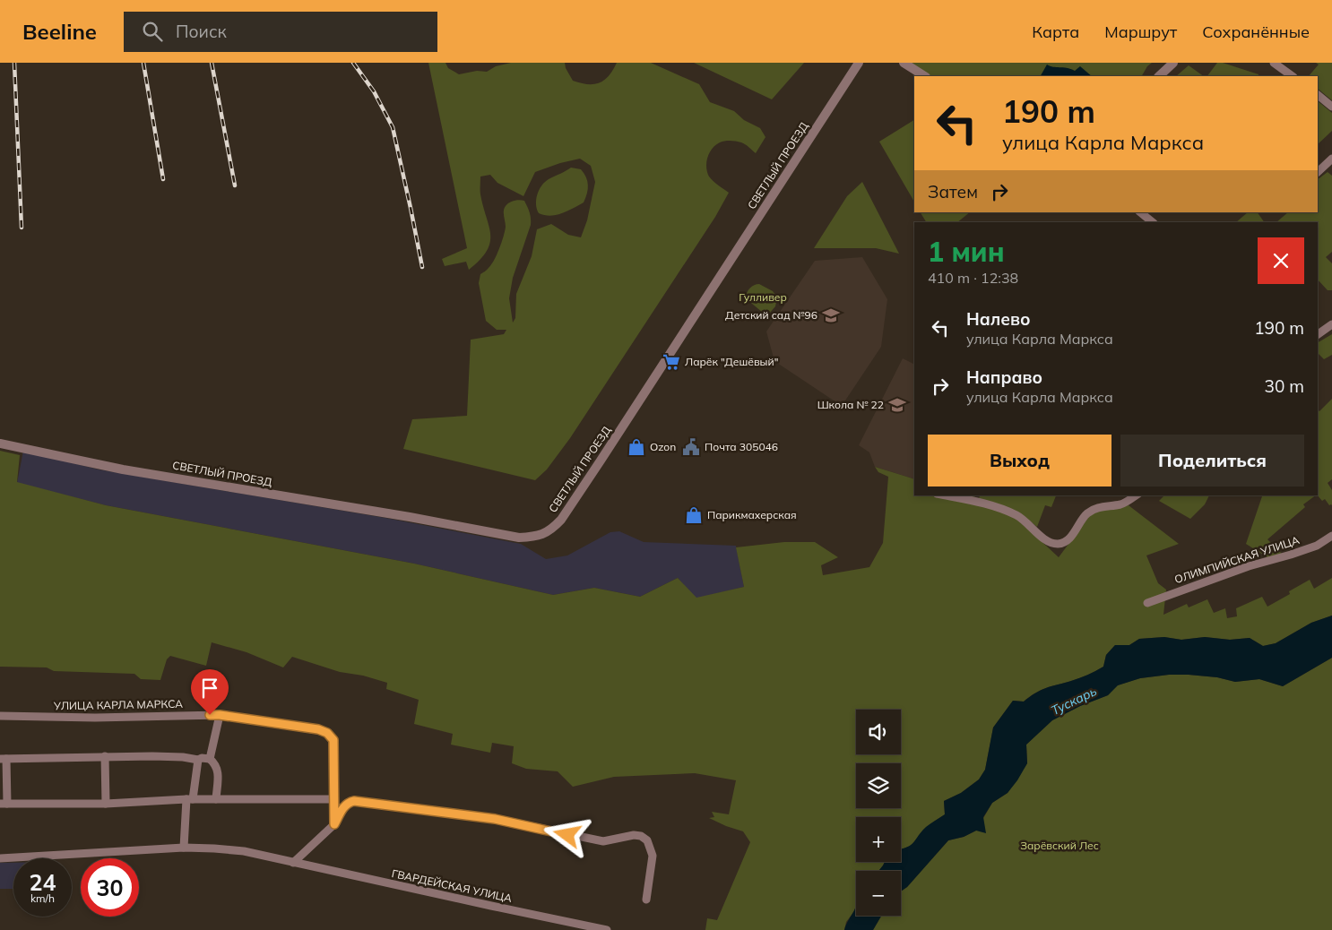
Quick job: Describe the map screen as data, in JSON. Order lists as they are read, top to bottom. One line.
{"streets":{"street":["СВЕТЛЫЙ ПРОЕЗД","ОЛИМПИЙСКАЯ УЛИЦА","УЛИЦА КАРЛА МАРКСА","ГВАРДЕЙСКАЯ УЛИЦА"]},"water":["Тускарь"],"parks":["Гулливер","Зарёвский Лес"],"places":{"school or university":["Детский сад №96","Школа № 22"],"supermarket":["Ларёк \"Дешёвый\""],"shop":["Ozon","Парикмахерская"],"public building":["Почта 305046"]},"page":{"header":"Beeline","search":"Поиск","nav":["Карта","Маршрут","Сохранённые"],"turn":["190 m","улица Карла Маркса"],"then":"Затем","heading":["1 мин","410 m · 12:38"],"list":[{"name":"Налево","note":"улица Карла Маркса","value":"190 m"},{"name":"Направо","note":"улица Карла Маркса","value":"30 m"}],"buttons":["Выход","Поделиться"],"map_buttons":["+","−"],"speed":"24 km/h","limit":"30"}}
